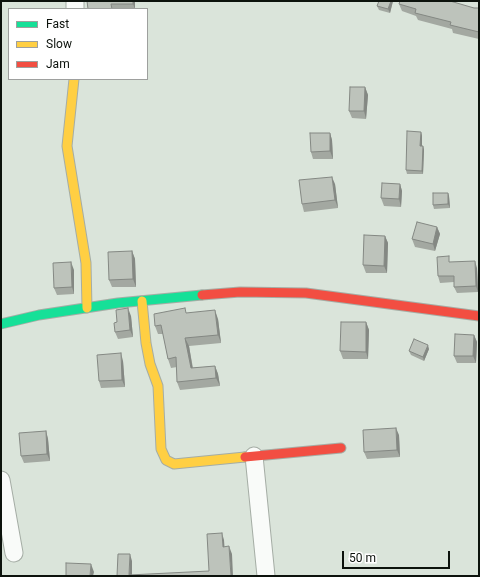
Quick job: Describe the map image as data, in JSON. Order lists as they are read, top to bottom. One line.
{"legend":["Fast","Slow","Jam"],"scale_bar":"50 m"}
